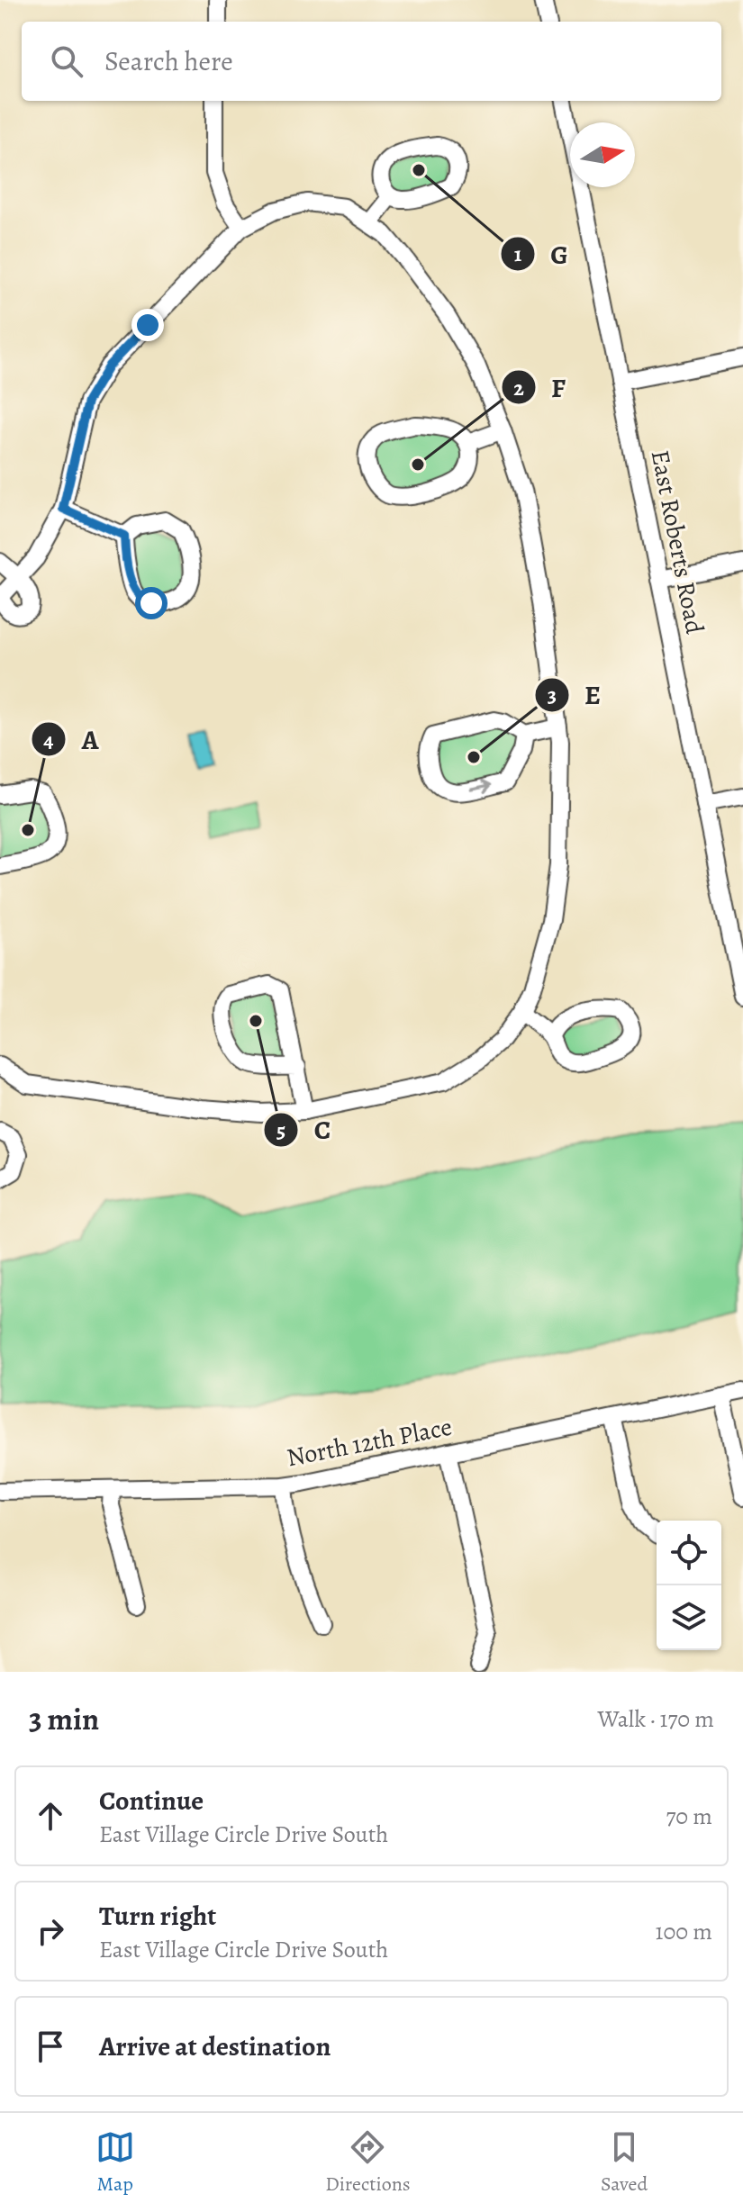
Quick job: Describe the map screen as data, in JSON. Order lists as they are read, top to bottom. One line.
{"streets":{"street":["East Roberts Road","North 12th Place"]},"places":["G","F","E","A","C"],"north":"right","page":{"search":"Search here","heading":["3 min","Walk · 170 m"],"list":[["Continue","East Village Circle Drive South","70 m"],["Turn right","East Village Circle Drive South","100 m"],"Arrive at destination"],"nav":["Map","Directions","Saved"]}}
